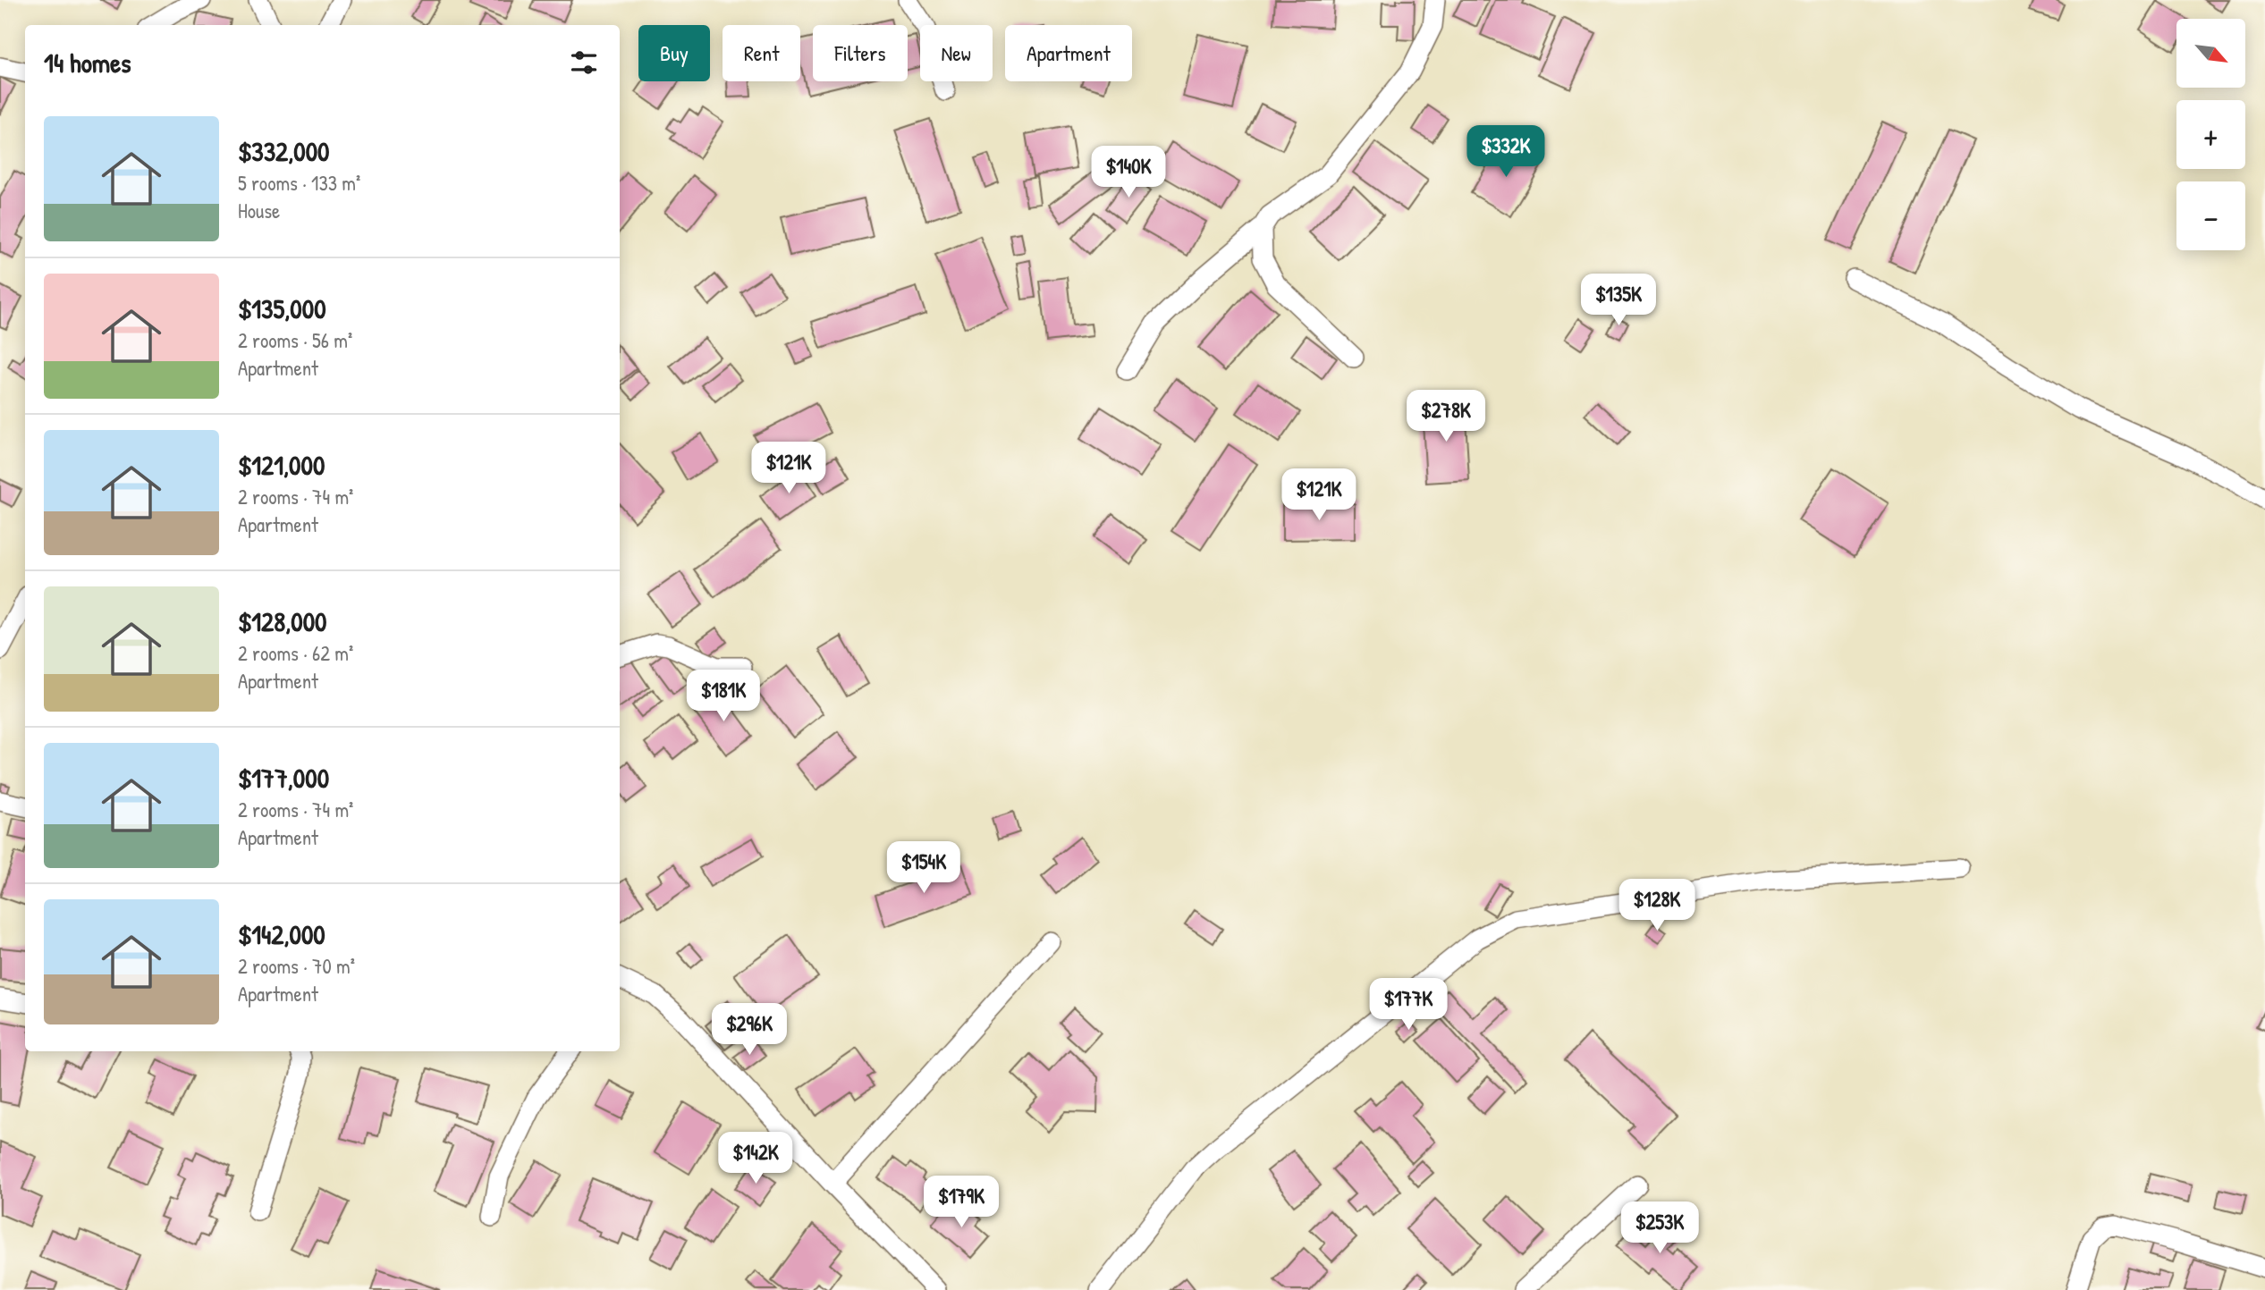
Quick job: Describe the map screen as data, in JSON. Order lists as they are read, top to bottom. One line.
{"north":"bottom right","page":{"map_buttons":["+","−"],"chip":["Buy","Rent","Filters","New","Apartment"],"heading":"14 homes","list":[{"name":"$332,000","note":"5 rooms · 133 m² · House"},{"name":"$135,000","note":"2 rooms · 56 m² · Apartment"},{"name":"$121,000","note":"2 rooms · 74 m² · Apartment"},{"name":"$128,000","note":"2 rooms · 62 m² · Apartment"},{"name":"$177,000","note":"2 rooms · 74 m² · Apartment"},{"name":"$142,000","note":"2 rooms · 70 m² · Apartment"}],"price":["$332K","$140K","$135K","$278K","$121K","$121K","$181K","$154K","$128K","$177K","$296K","$142K","$179K","$253K"]}}
